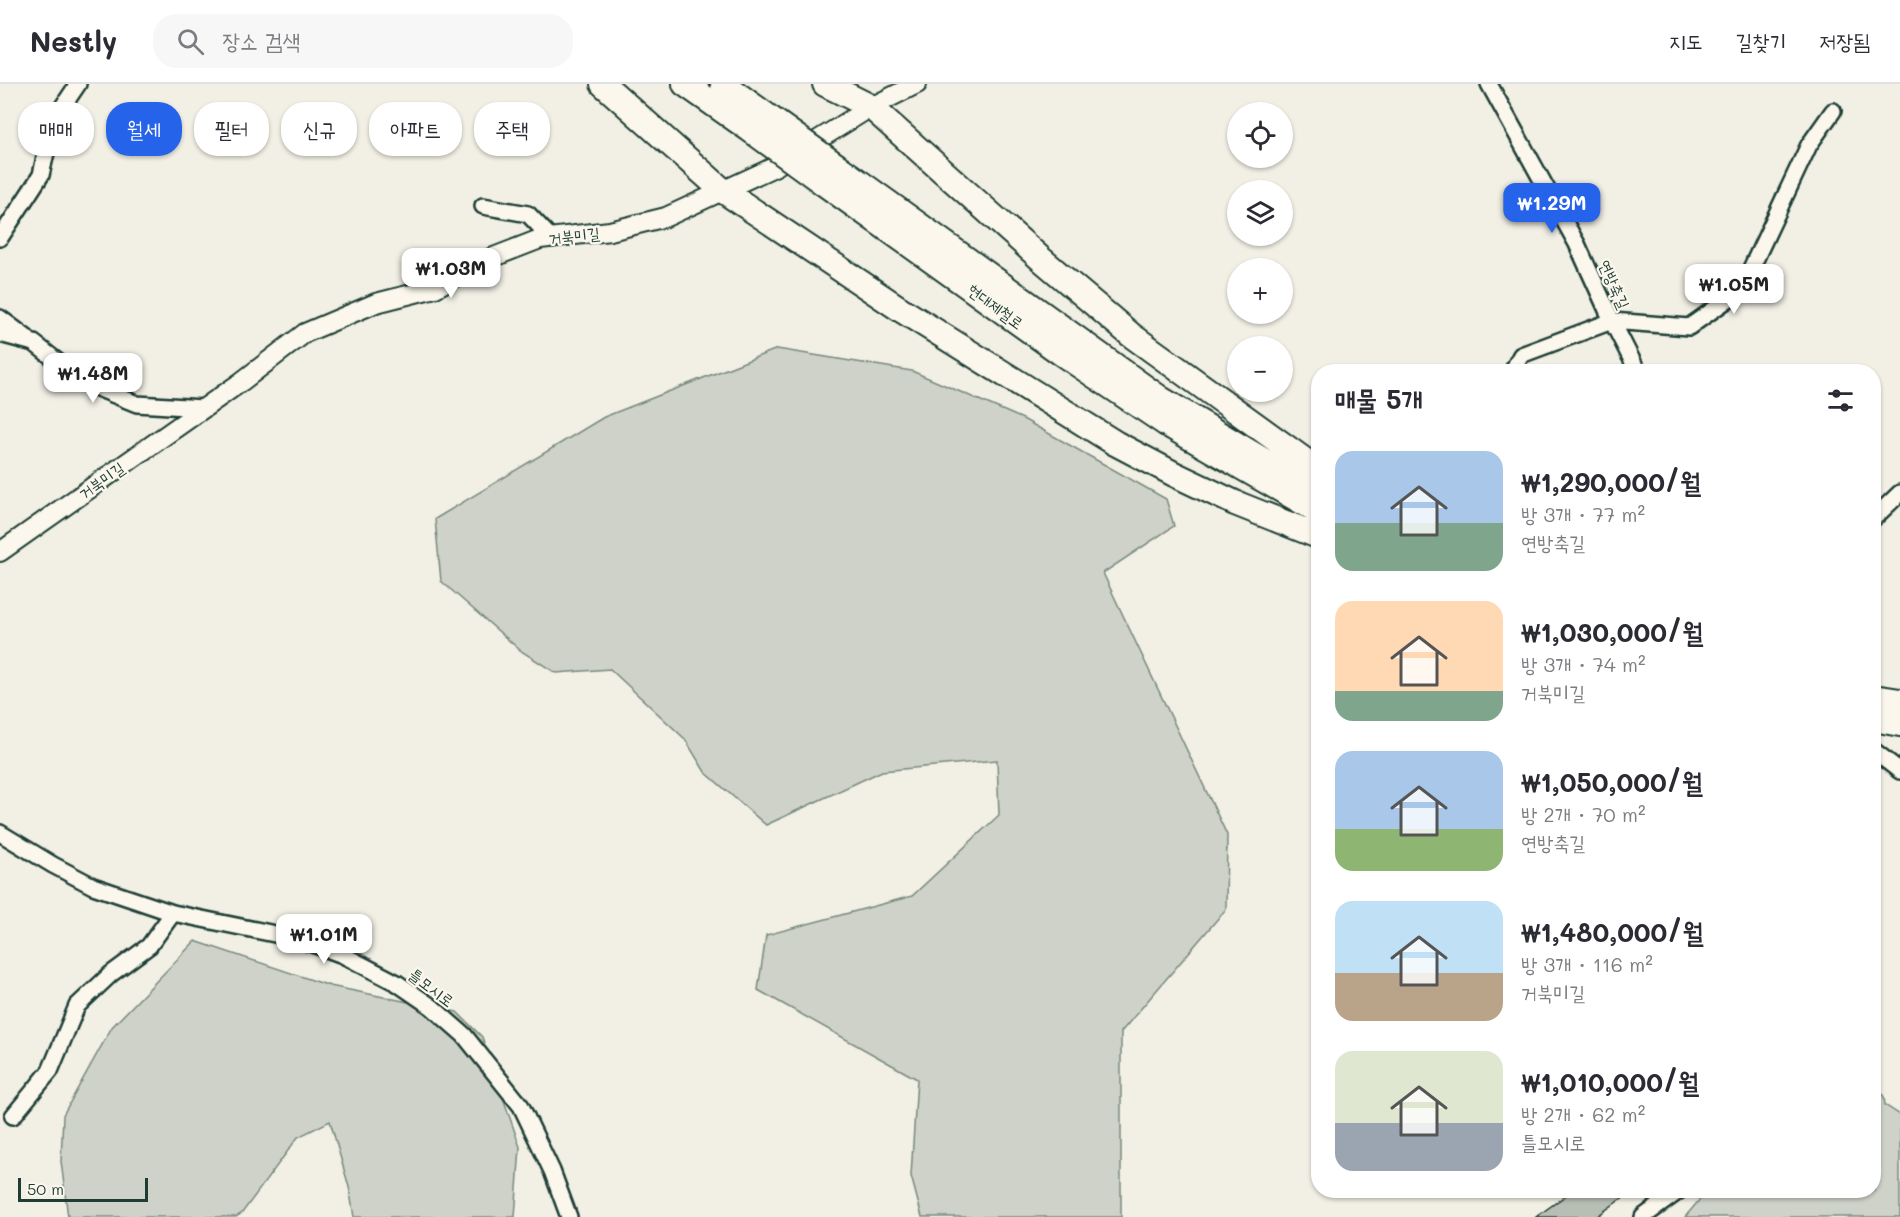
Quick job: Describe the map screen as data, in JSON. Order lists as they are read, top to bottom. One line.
{"streets":{"highway":["현대제철로"],"street":["거북미길","연방축길","틀모시로"]},"scale_bar":"50 m","page":{"header":"Nestly","search":"장소 검색","nav":["지도","길찾기","저장됨"],"map_buttons":["+","−"],"chip":["매매","월세","필터","신규","아파트","주택"],"price":["₩1.29M","₩1.03M","₩1.05M","₩1.48M","₩1.01M"],"heading":"매물 5개","list":[{"name":"₩1,290,000/월","note":"방 3개 · 77 m² · 연방축길"},{"name":"₩1,030,000/월","note":"방 3개 · 74 m² · 거북미길"},{"name":"₩1,050,000/월","note":"방 2개 · 70 m² · 연방축길"},{"name":"₩1,480,000/월","note":"방 3개 · 116 m² · 거북미길"},{"name":"₩1,010,000/월","note":"방 2개 · 62 m² · 틀모시로"}],"scale":"50 m"}}
